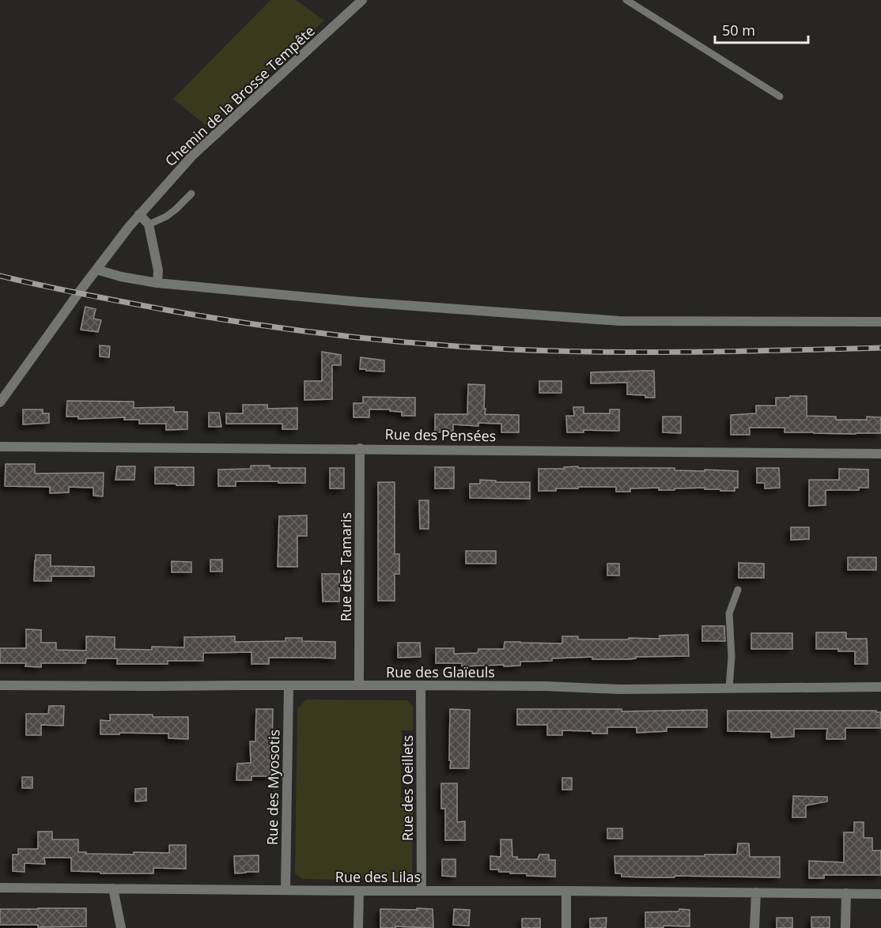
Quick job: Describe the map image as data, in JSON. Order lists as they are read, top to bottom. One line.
{"streets":{"street":["Chemin de la Brosse Tempête","Rue des Pensées","Rue des Tamaris","Rue des Glaïeuls","Rue des Myosotis","Rue des Oeillets","Rue des Lilas"]},"crossings":[["Rue des Pensées","Rue des Tamaris"],["Rue des Tamaris","Rue des Glaïeuls"],["Rue des Glaïeuls","Rue des Myosotis"],["Rue des Glaïeuls","Rue des Oeillets"],["Rue des Myosotis","Rue des Lilas"],["Rue des Oeillets","Rue des Lilas"]],"scale_bar":"50 m"}
